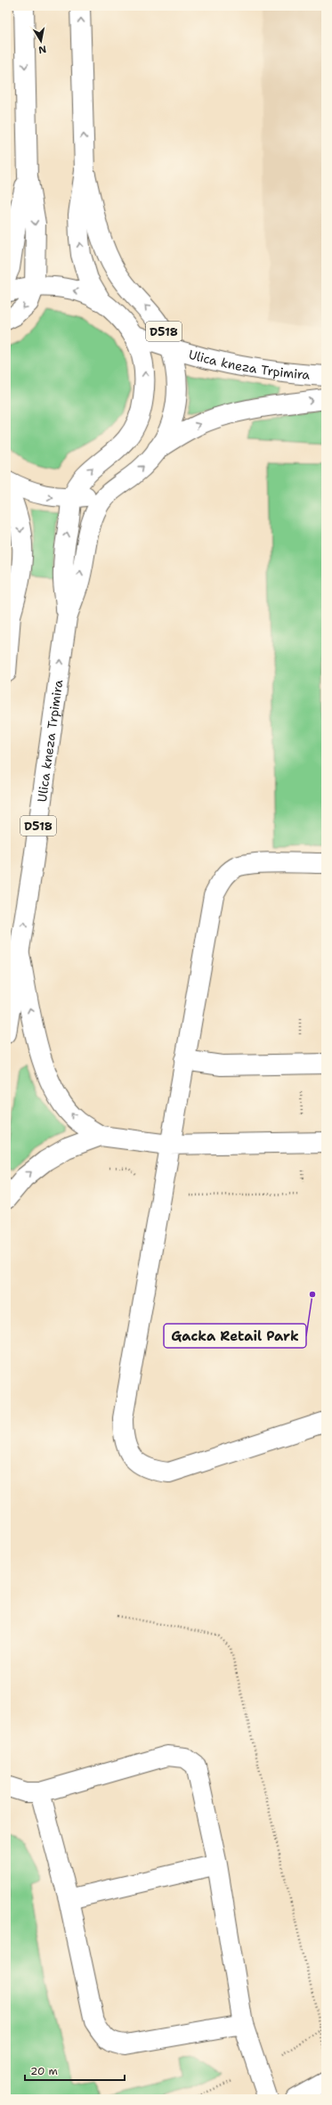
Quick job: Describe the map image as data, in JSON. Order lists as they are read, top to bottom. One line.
{"streets":{"main road":["D518","Ulica kneza Trpimira"]},"crossings":[["D518","Ulica kneza Trpimira"]],"one_way":["Ulica kneza Trpimira"],"places":["Gacka Retail Park"],"scale_bar":"20 m","north":"bottom"}
